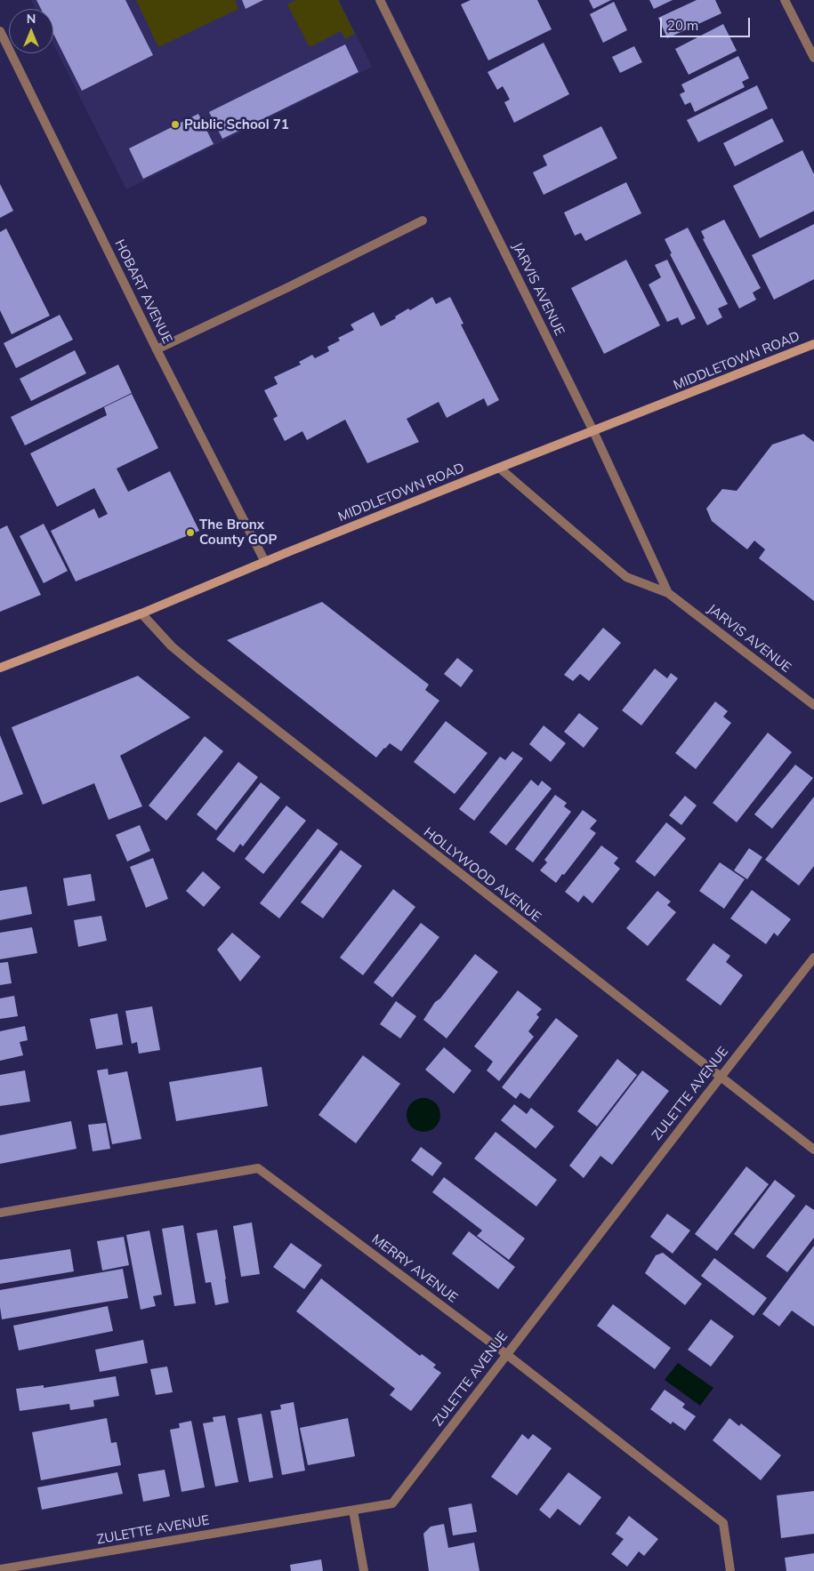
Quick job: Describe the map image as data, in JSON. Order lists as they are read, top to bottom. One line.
{"streets":{"street":["JARVIS AVENUE","HOBART AVENUE","MIDDLETOWN ROAD","HOLLYWOOD AVENUE","ZULETTE AVENUE","MERRY AVENUE"]},"crossings":[["JARVIS AVENUE","MIDDLETOWN ROAD"],["HOBART AVENUE","MIDDLETOWN ROAD"],["MIDDLETOWN ROAD","HOLLYWOOD AVENUE"],["HOLLYWOOD AVENUE","ZULETTE AVENUE"],["ZULETTE AVENUE","MERRY AVENUE"]],"places":["Public School 71","The Bronx County GOP"],"scale_bar":"20 m","north":"top"}
